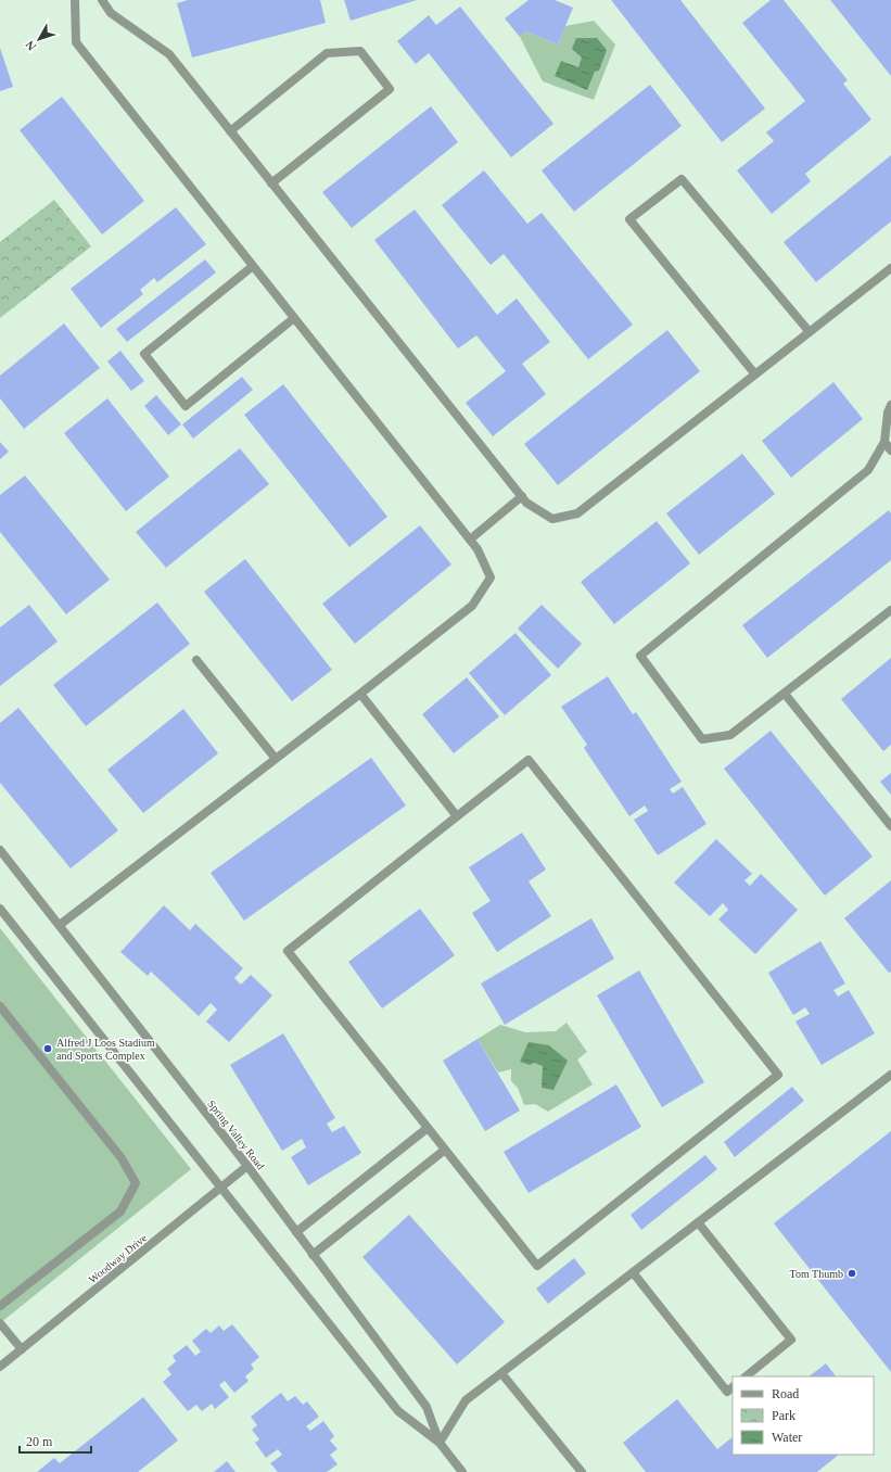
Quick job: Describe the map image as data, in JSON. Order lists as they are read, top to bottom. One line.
{"streets":{"street":["Spring Valley Road","Woodway Drive"]},"crossings":[["Spring Valley Road","Woodway Drive"]],"places":["Alfred J Loos Stadium and Sports Complex","Tom Thumb"],"legend":["Road","Park","Water"],"scale_bar":"20 m","north":"bottom left"}
